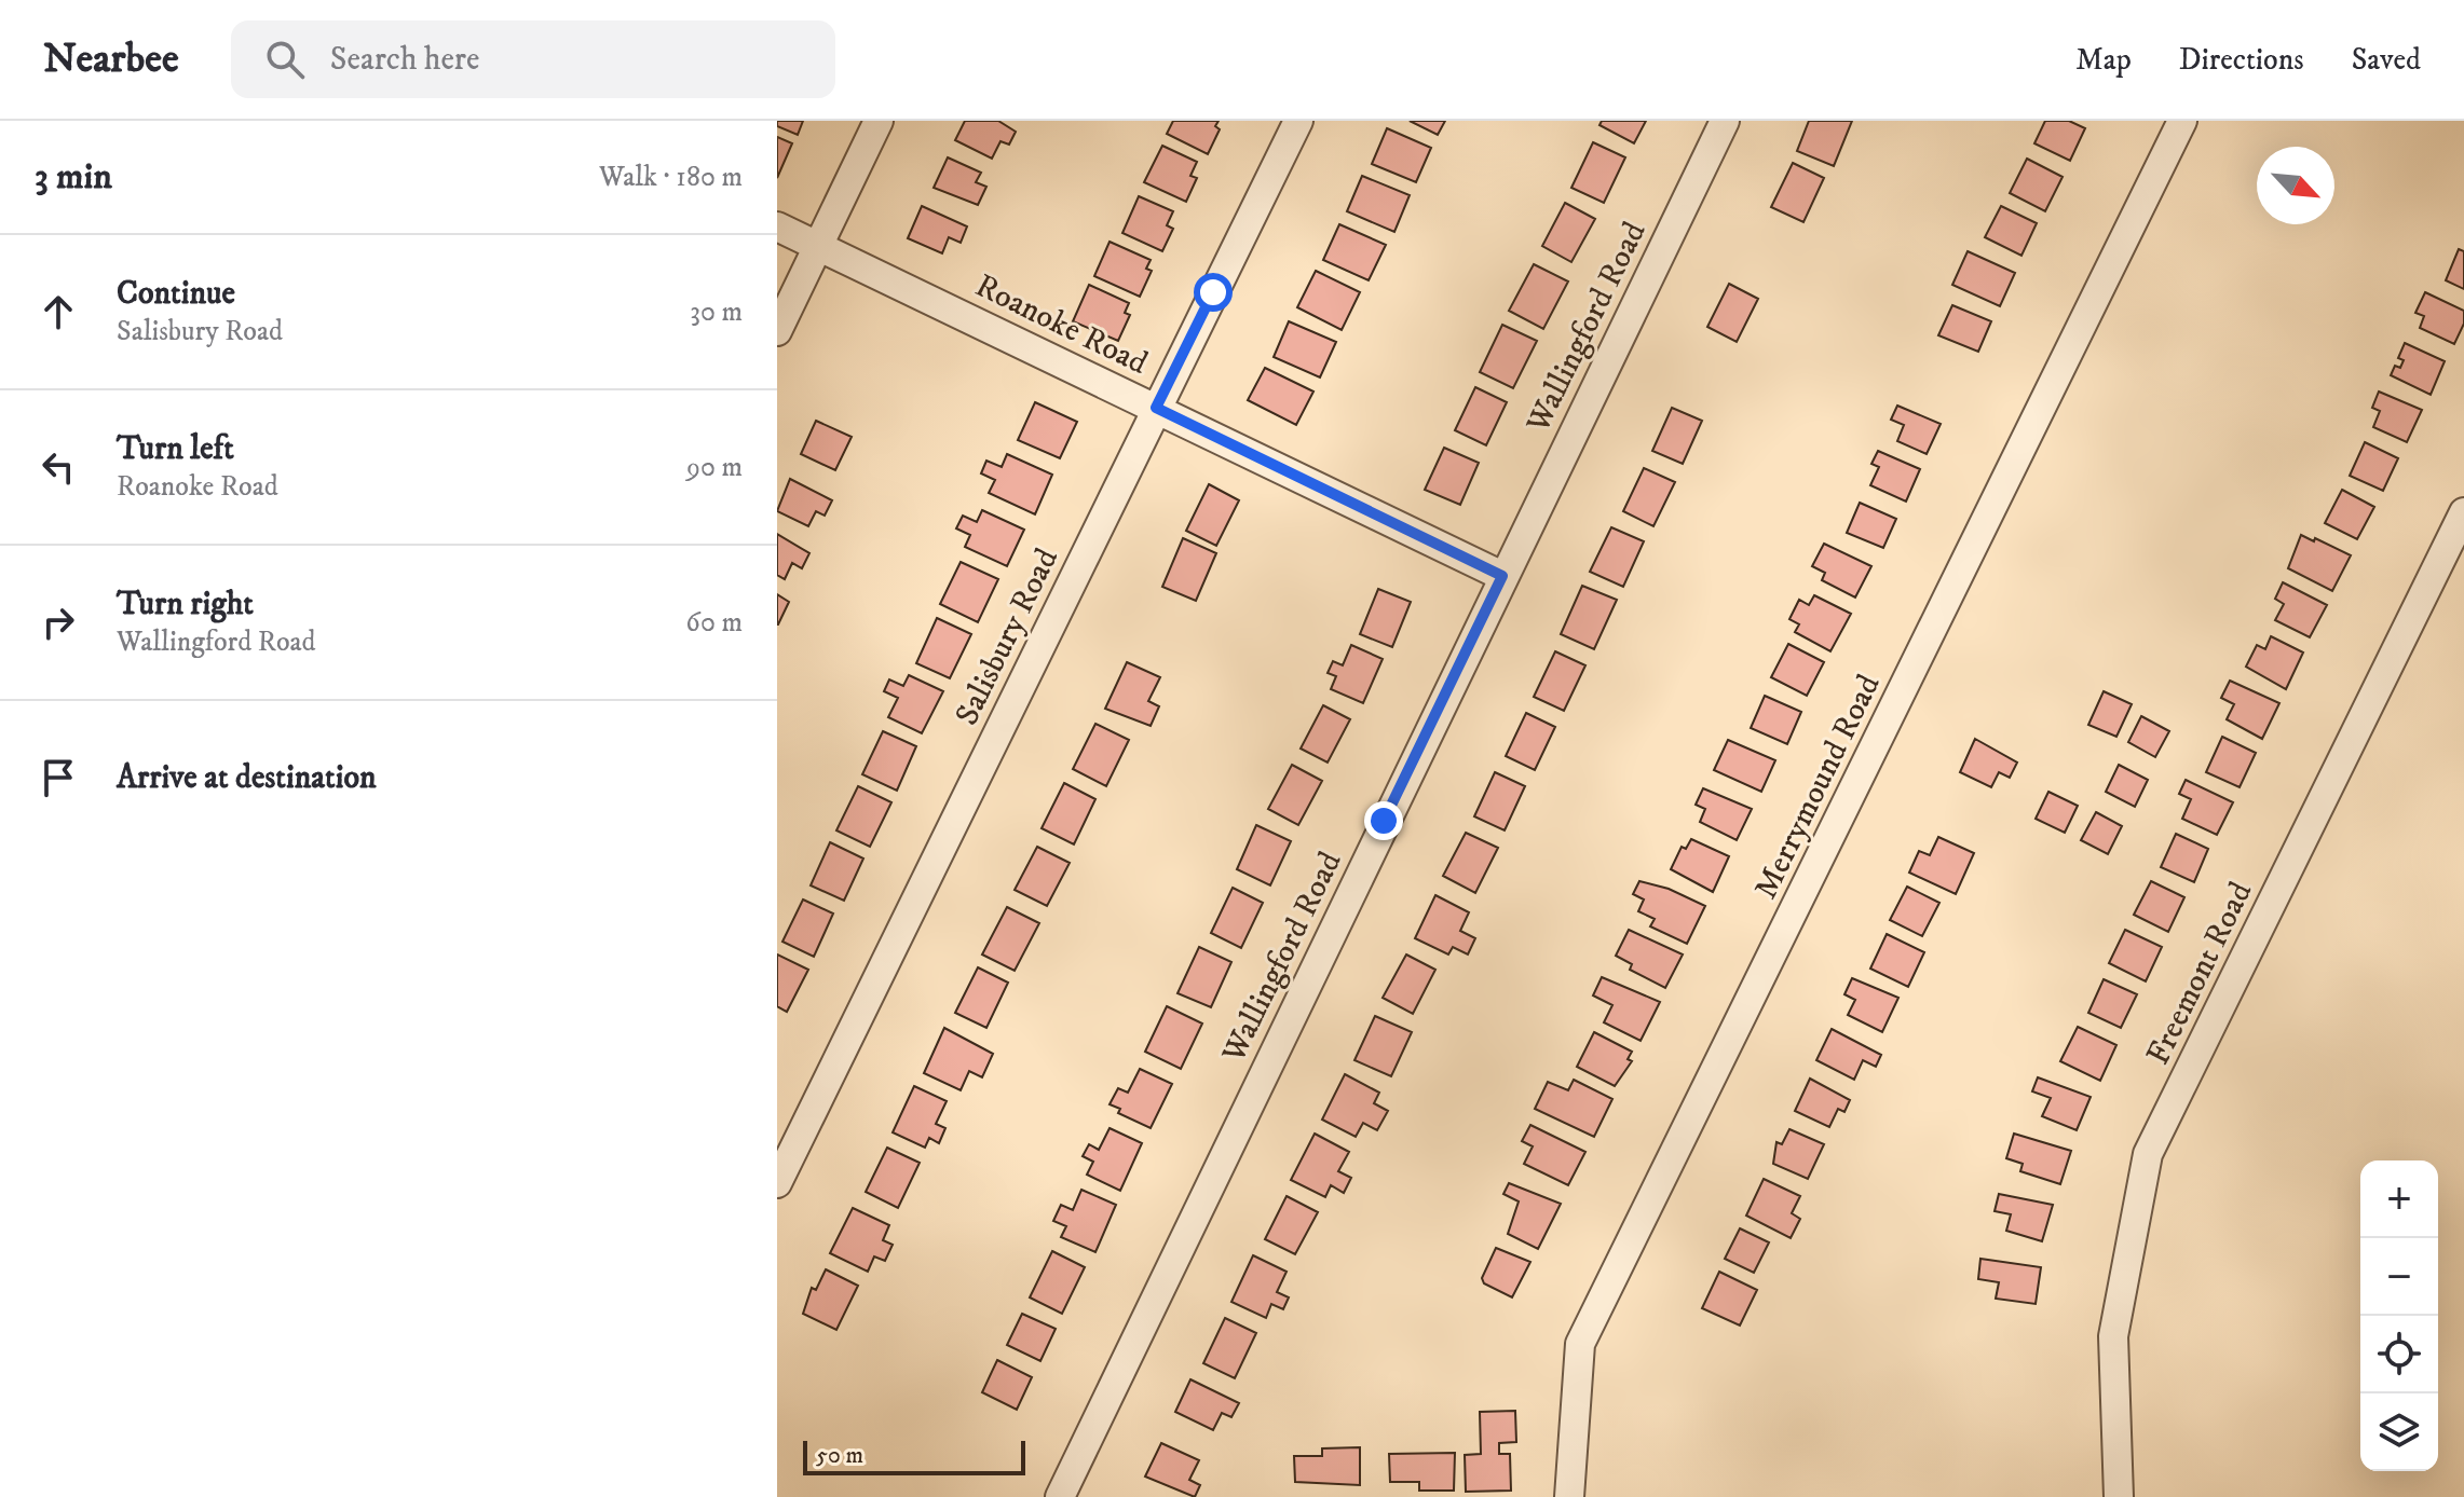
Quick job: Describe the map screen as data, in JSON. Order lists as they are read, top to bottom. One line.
{"streets":{"street":["Roanoke Road","Wallingford Road","Salisbury Road","Merrymound Road","Freemont Road"]},"crossings":[["Roanoke Road","Wallingford Road"],["Roanoke Road","Salisbury Road"]],"scale_bar":"50 m","north":"bottom right","page":{"header":"Nearbee","search":"Search here","nav":["Map","Directions","Saved"],"heading":["3 min","Walk · 180 m"],"list":[["Continue","Salisbury Road","30 m"],["Turn left","Roanoke Road","90 m"],["Turn right","Wallingford Road","60 m"],"Arrive at destination"],"map_buttons":["+","−"],"scale":"50 m"}}
